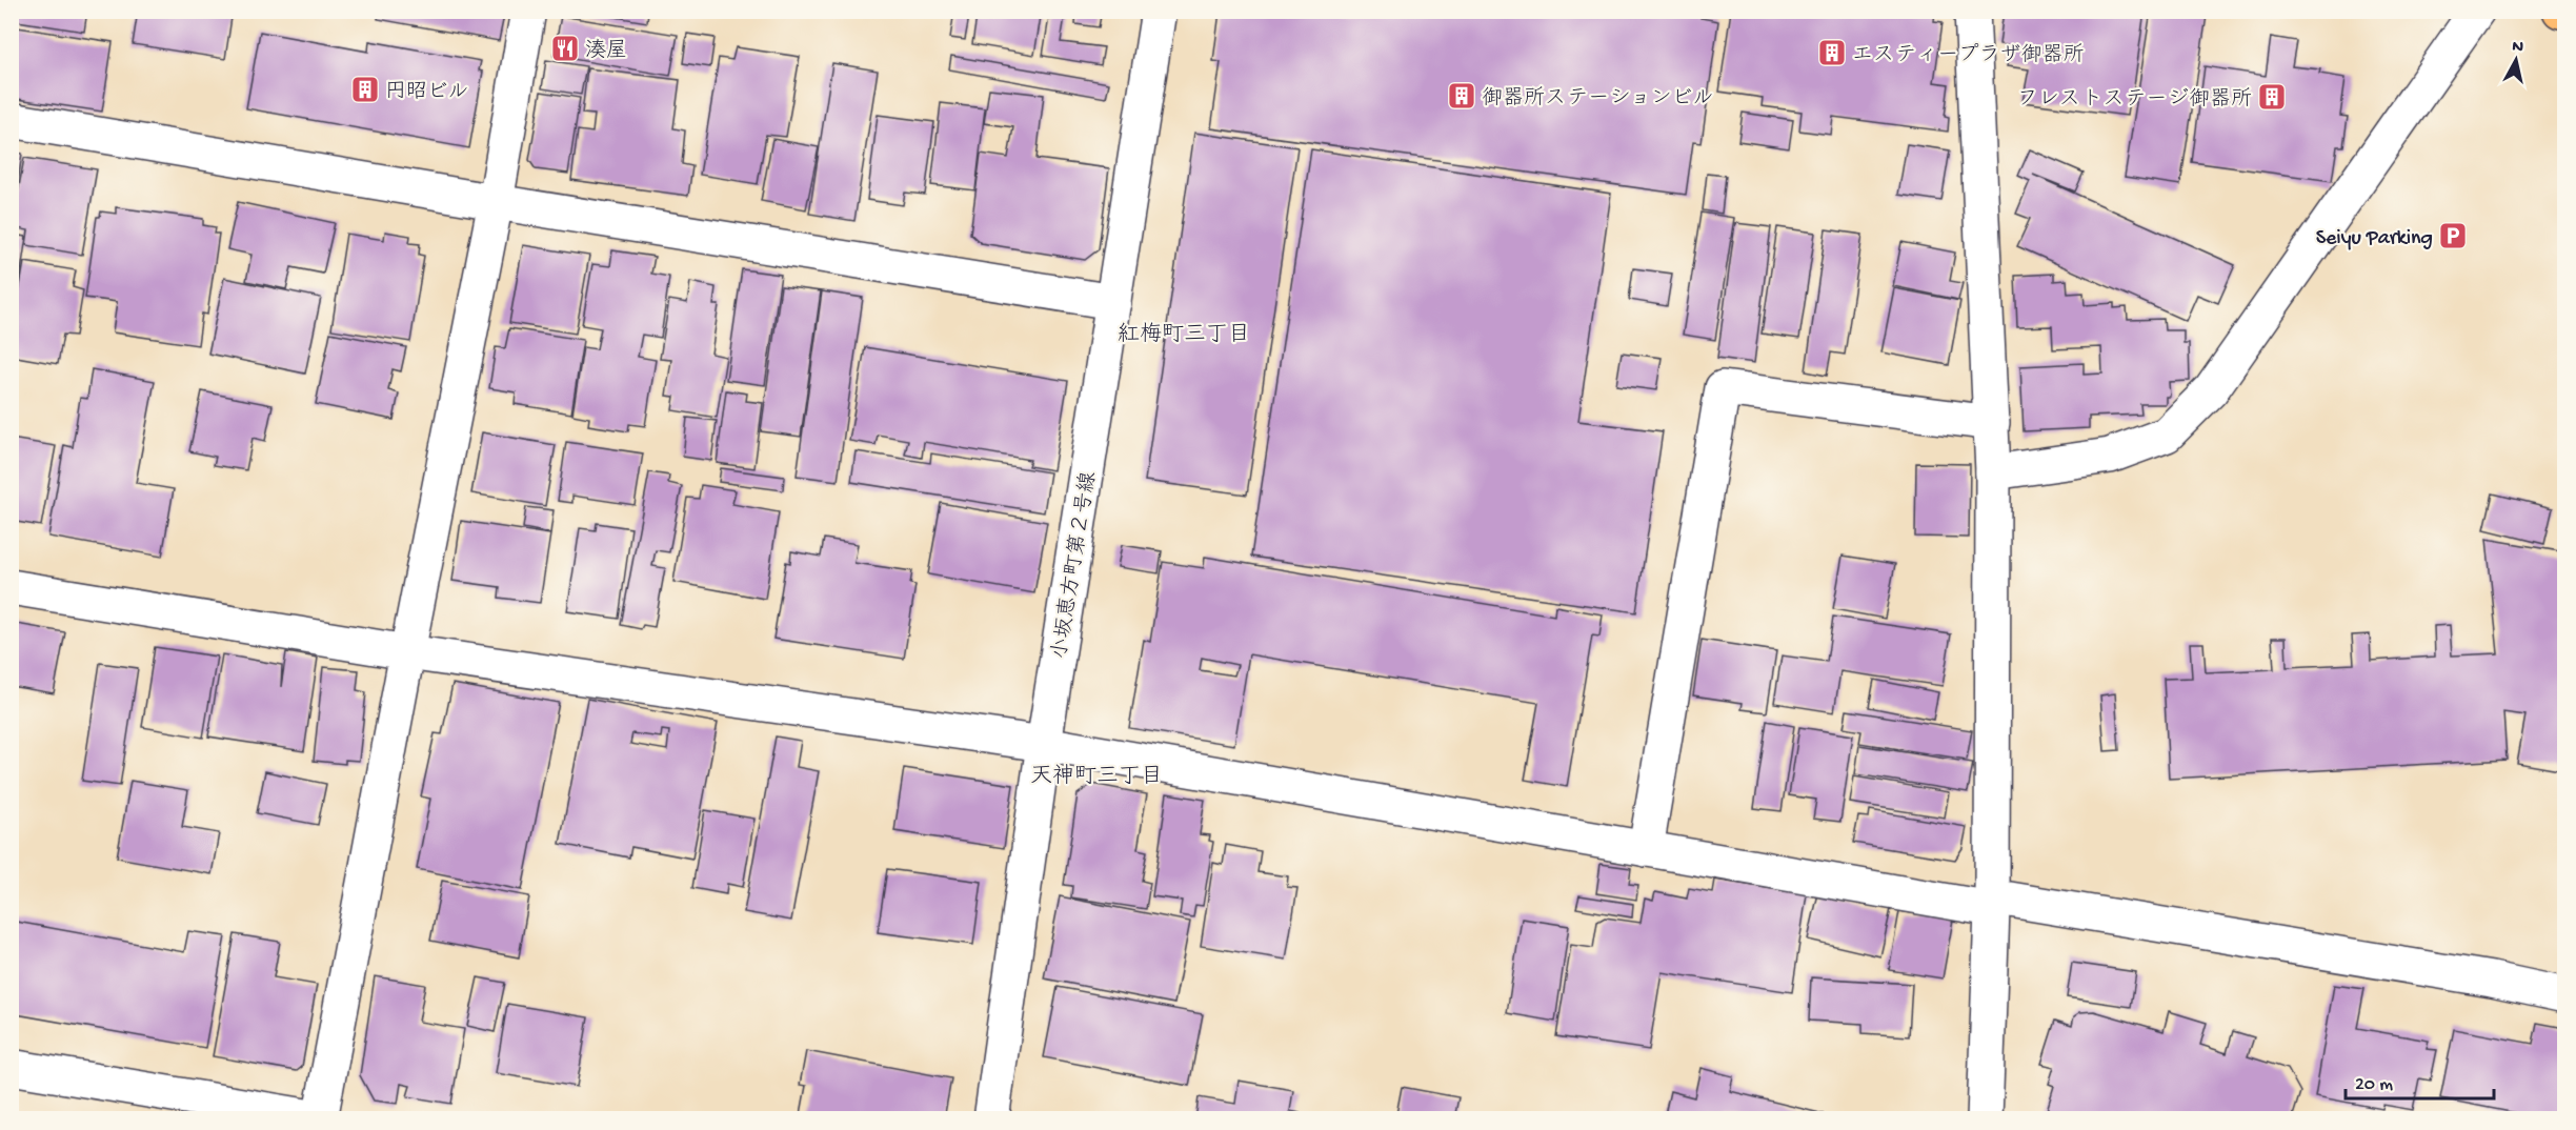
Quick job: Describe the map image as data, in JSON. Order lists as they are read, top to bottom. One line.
{"streets":{"street":["小坂恵方町第２号線"]},"districts":["紅梅町三丁目","天神町三丁目"],"places":{"restaurant":["湊屋"],"building":["エスティープラザ御器所","円昭ビル","御器所ステーションビル","フレストステージ御器所"],"parking":["Seiyu Parking"]},"scale_bar":"20 m","north":"top"}
